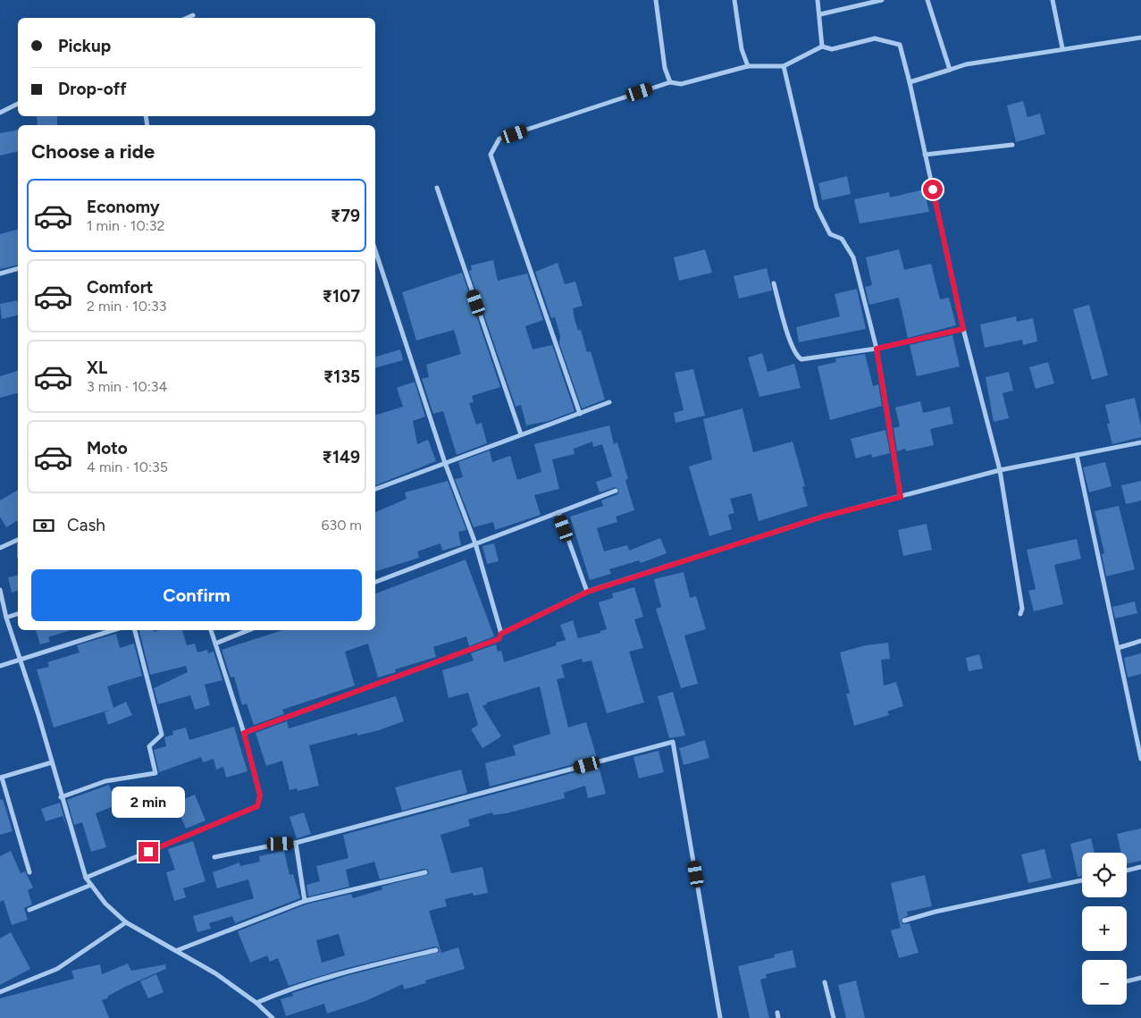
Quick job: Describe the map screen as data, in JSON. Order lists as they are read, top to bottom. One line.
{"page":{"banner":["Pickup","Drop-off"],"heading":"Choose a ride","list":[{"name":"Economy","note":"1 min · 10:32","value":"₹79"},{"name":"Comfort","note":"2 min · 10:33","value":"₹107"},{"name":"XL","note":"3 min · 10:34","value":"₹135"},{"name":"Moto","note":"4 min · 10:35","value":"₹149"}],"pay":["Cash","630 m"],"buttons":"Confirm","bubble":"2 min","map_buttons":["+","−"]}}
